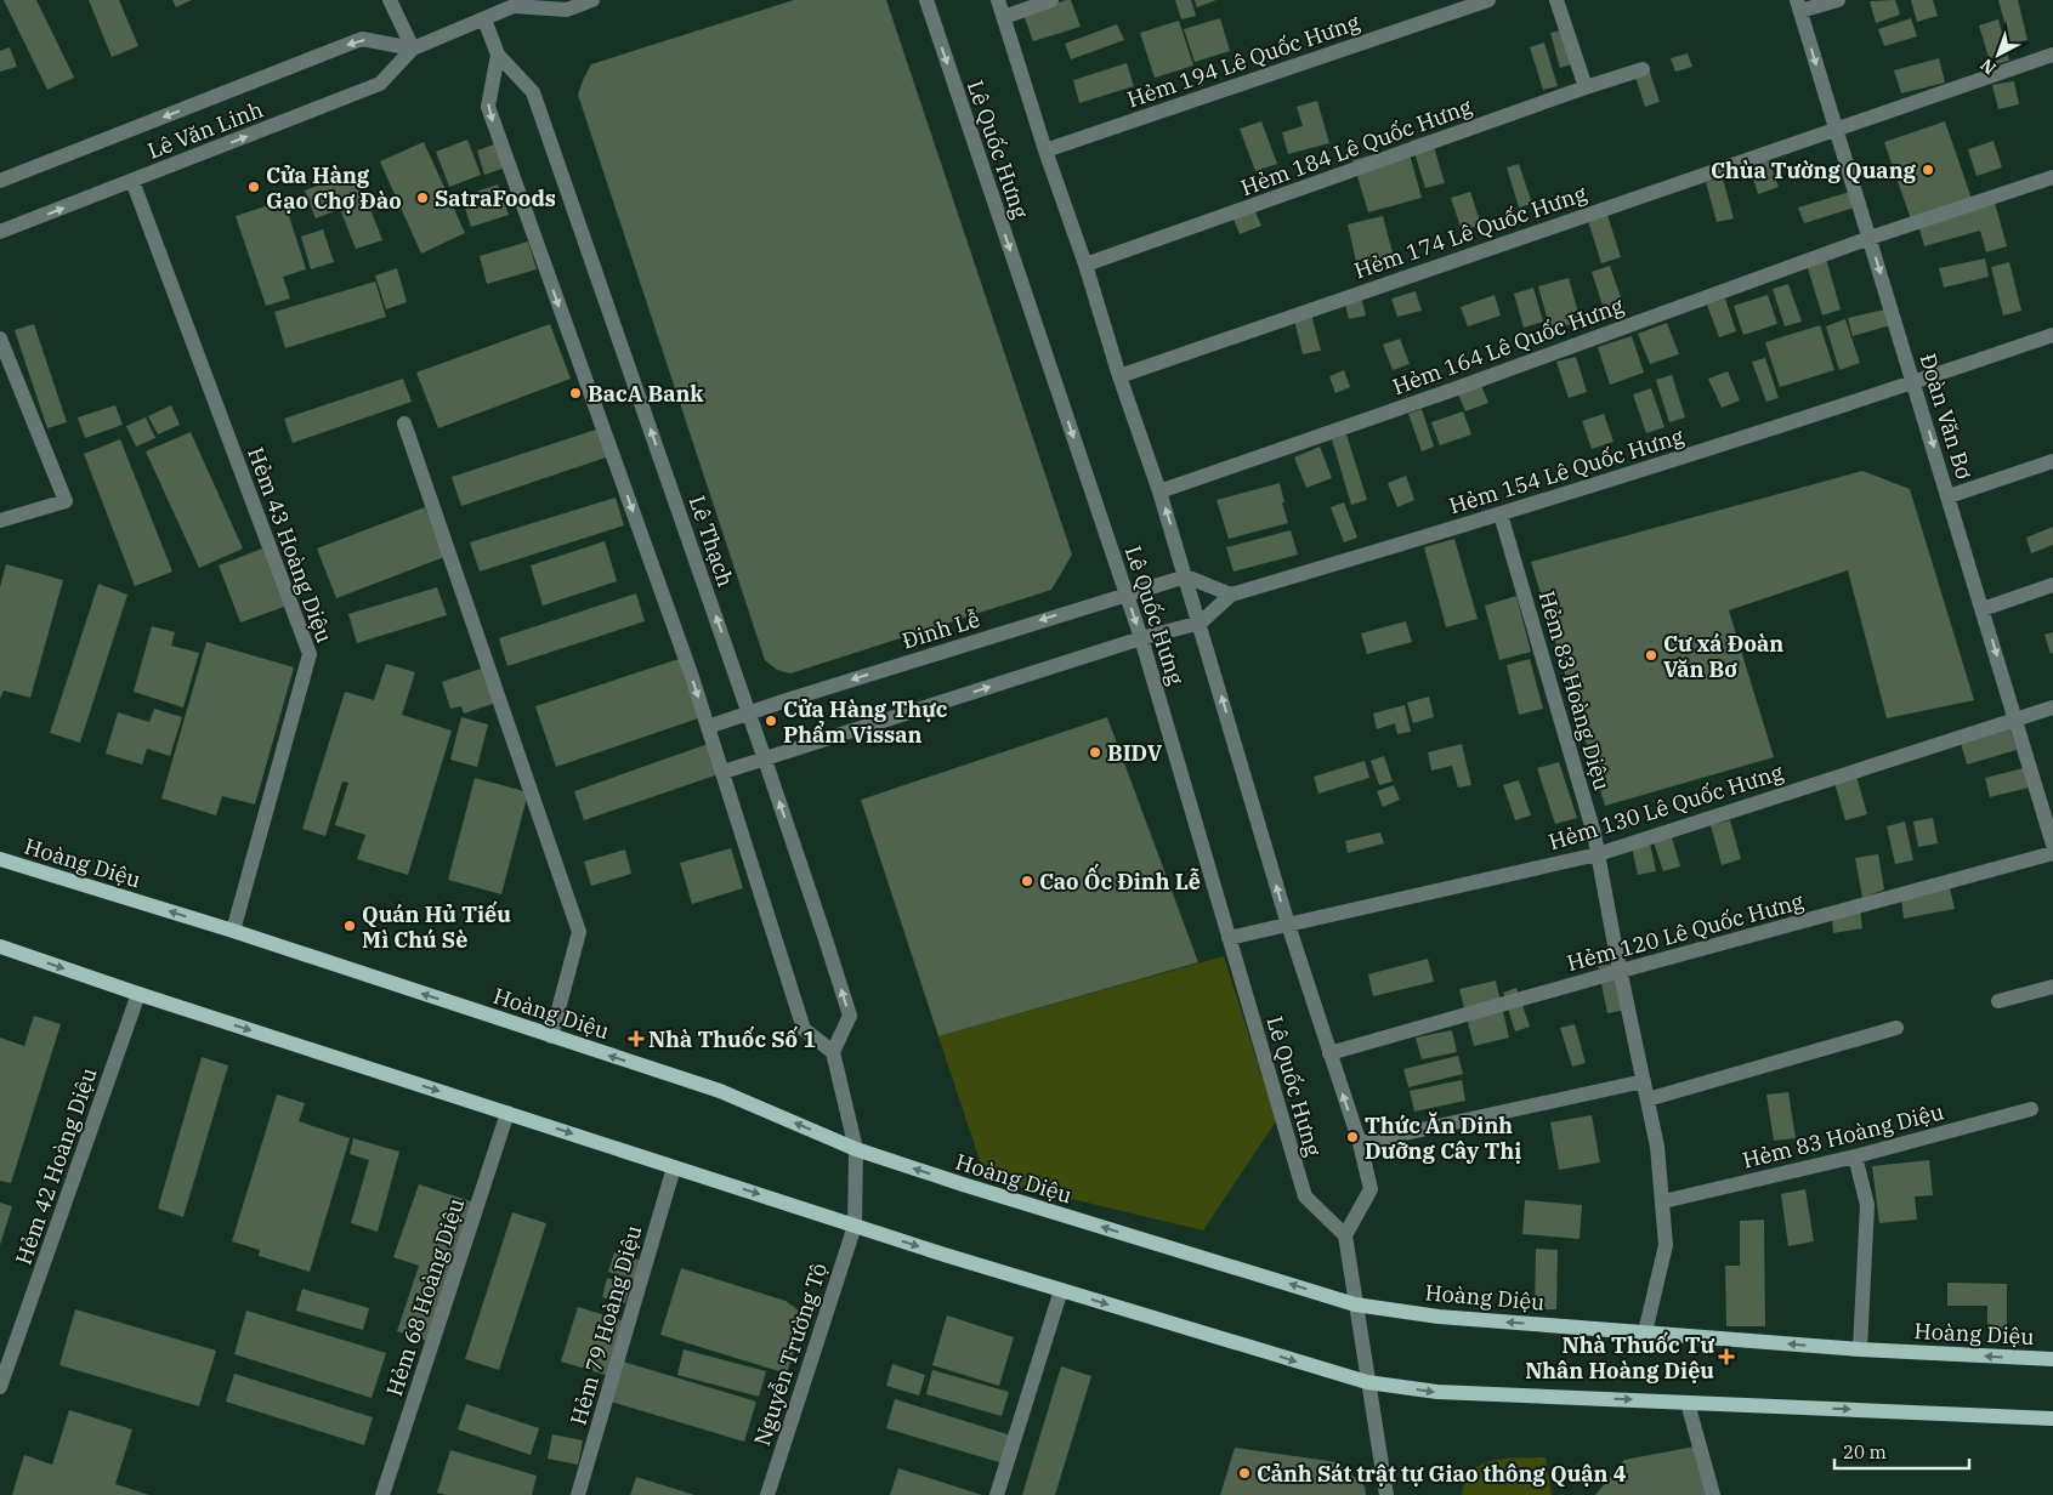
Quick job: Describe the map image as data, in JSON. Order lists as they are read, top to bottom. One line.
{"streets":{"main road":["Hoàng Diệu"],"street":["Hẻm 194 Lê Quốc Hưng","Lê Văn Linh","Hẻm 184 Lê Quốc Hưng","Lê Quốc Hưng","Hẻm 174 Lê Quốc Hưng","Hẻm 164 Lê Quốc Hưng","Đoàn Văn Bơ","Hẻm 154 Lê Quốc Hưng","Lê Thạch","Hẻm 43 Hoàng Diệu","Ðinh Lễ","Hẻm 83 Hoàng Diệu","Hẻm 130 Lê Quốc Hưng","Hẻm 120 Lê Quốc Hưng","Hẻm 42 Hoàng Diệu","Hẻm 68 Hoàng Diệu","Hẻm 79 Hoàng Diệu","Nguyễn Trường Tộ"]},"crossings":[["Hẻm 194 Lê Quốc Hưng","Lê Quốc Hưng"],["Lê Văn Linh","Lê Thạch"],["Lê Văn Linh","Hẻm 43 Hoàng Diệu"],["Hẻm 184 Lê Quốc Hưng","Lê Quốc Hưng"],["Lê Quốc Hưng","Hẻm 174 Lê Quốc Hưng"],["Lê Quốc Hưng","Hẻm 164 Lê Quốc Hưng"],["Lê Quốc Hưng","Hẻm 154 Lê Quốc Hưng"],["Lê Quốc Hưng","Ðinh Lễ"],["Lê Quốc Hưng","Hẻm 130 Lê Quốc Hưng"],["Lê Quốc Hưng","Hẻm 120 Lê Quốc Hưng"],["Hẻm 174 Lê Quốc Hưng","Đoàn Văn Bơ"],["Hẻm 164 Lê Quốc Hưng","Đoàn Văn Bơ"],["Đoàn Văn Bơ","Hẻm 154 Lê Quốc Hưng"],["Đoàn Văn Bơ","Hẻm 130 Lê Quốc Hưng"],["Hẻm 154 Lê Quốc Hưng","Hẻm 83 Hoàng Diệu"],["Lê Thạch","Ðinh Lễ"],["Hẻm 43 Hoàng Diệu","Hoàng Diệu"],["Hẻm 83 Hoàng Diệu","Hẻm 130 Lê Quốc Hưng"],["Hẻm 83 Hoàng Diệu","Hoàng Diệu"],["Hẻm 83 Hoàng Diệu","Hẻm 120 Lê Quốc Hưng"],["Hoàng Diệu","Nguyễn Trường Tộ"]],"one_way":["Đoàn Văn Bơ"],"places":{"other":["Chùa Tường Quang","Cửa Hàng Gạo Chợ Đào","SatraFoods","BacA Bank","Cư xá Đoàn Văn Bơ","Cửa Hàng Thực Phẩm Vissan","BIDV","Cao Ốc Đinh Lễ","Quán Hủ Tiếu Mì Chú Sè","Thức Ăn Dinh Dưỡng Cây Thị","Cảnh Sát trật tự Giao thông Quận 4"],"health":["Nhà Thuốc Số 1","Nhà Thuốc Tư Nhân Hoàng Diệu"]},"scale_bar":"20 m","north":"bottom left"}
